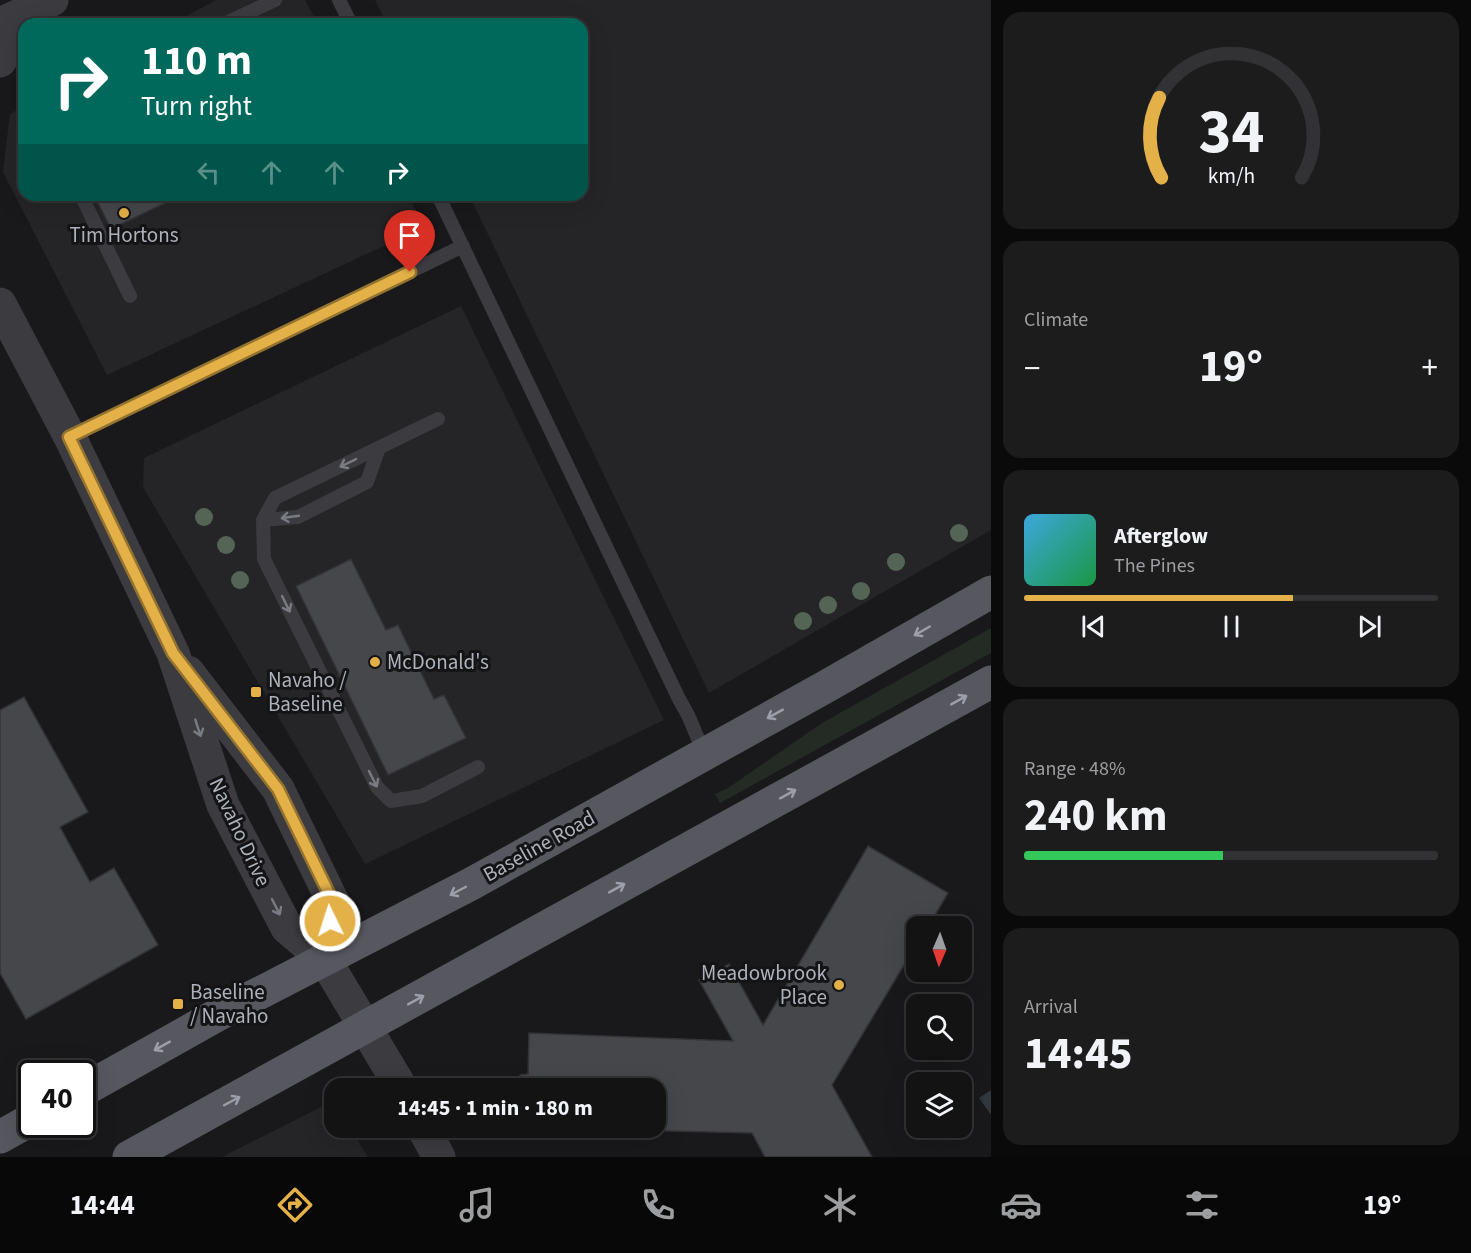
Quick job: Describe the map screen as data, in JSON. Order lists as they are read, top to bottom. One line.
{"streets":{"main road":["Baseline Road"],"street":["Navaho Drive"]},"crossings":[["Navaho Drive","Baseline Road"]],"places":{"other":["Tim Hortons","McDonald's","Meadowbrook Place"],"transit":["Navaho / Baseline","Baseline / Navaho"]},"north":"bottom","page":{"turn":["110 m","Turn right"],"tile":["Climate",["Range · 48%","240 km"],["Arrival","14:45"]],"heat":["−","19°","+"],"song":["Afterglow","The Pines"],"limit":"40","trip":"14:45 · 1 min · 180 m","tabs":["14:44","19°"],"gauge":["34","km/h"]}}
